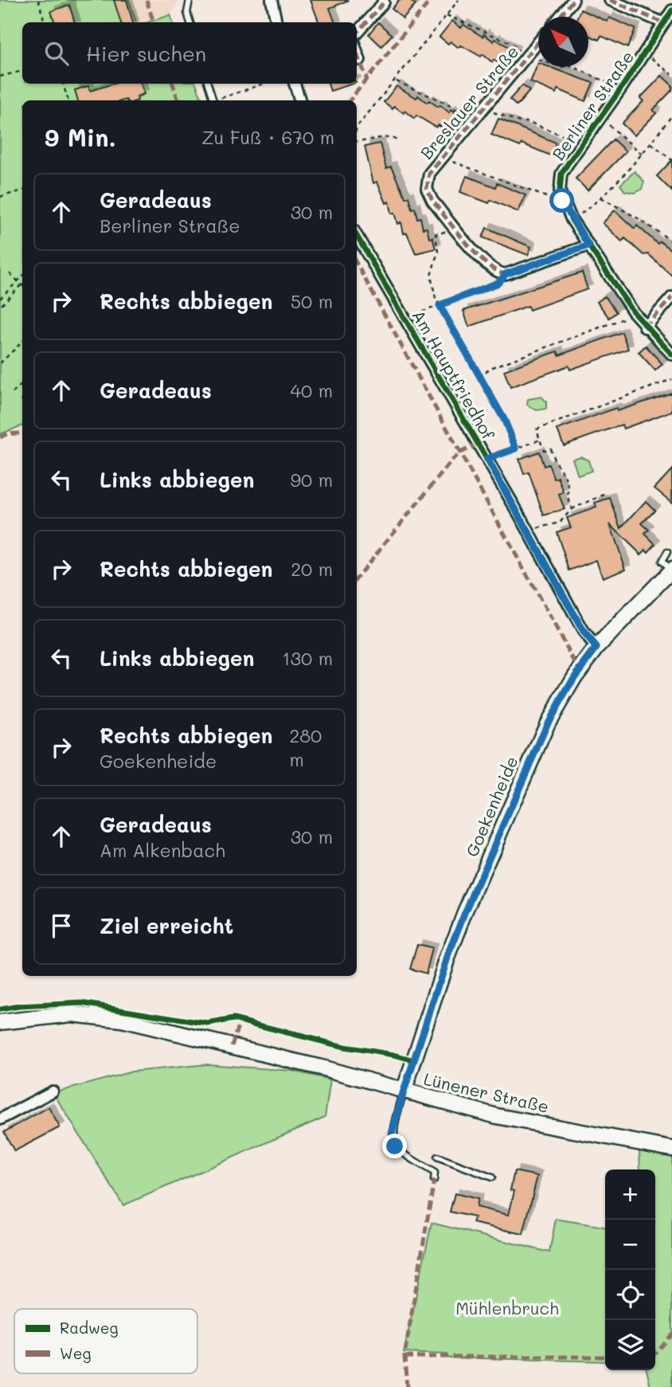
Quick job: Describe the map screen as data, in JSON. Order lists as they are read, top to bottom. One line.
{"streets":{"main road":["Goekenheide","Lünener Straße"],"street":["Breslauer Straße","Berliner Straße","Am Hauptfriedhof"]},"crossings":[["Am Hauptfriedhof","Goekenheide"],["Goekenheide","Lünener Straße"]],"parks":["Mühlenbruch"],"legend":["Radweg","Weg"],"north":"top left","page":{"search":"Hier suchen","heading":["9 Min.","Zu Fuß · 670 m"],"list":[["Geradeaus","Berliner Straße","30 m"],["Rechts abbiegen","50 m"],["Geradeaus","40 m"],["Links abbiegen","90 m"],["Rechts abbiegen","20 m"],["Links abbiegen","130 m"],["Rechts abbiegen","Goekenheide","280 m"],["Geradeaus","Am Alkenbach","30 m"],"Ziel erreicht"],"map_buttons":["+","−"]}}
